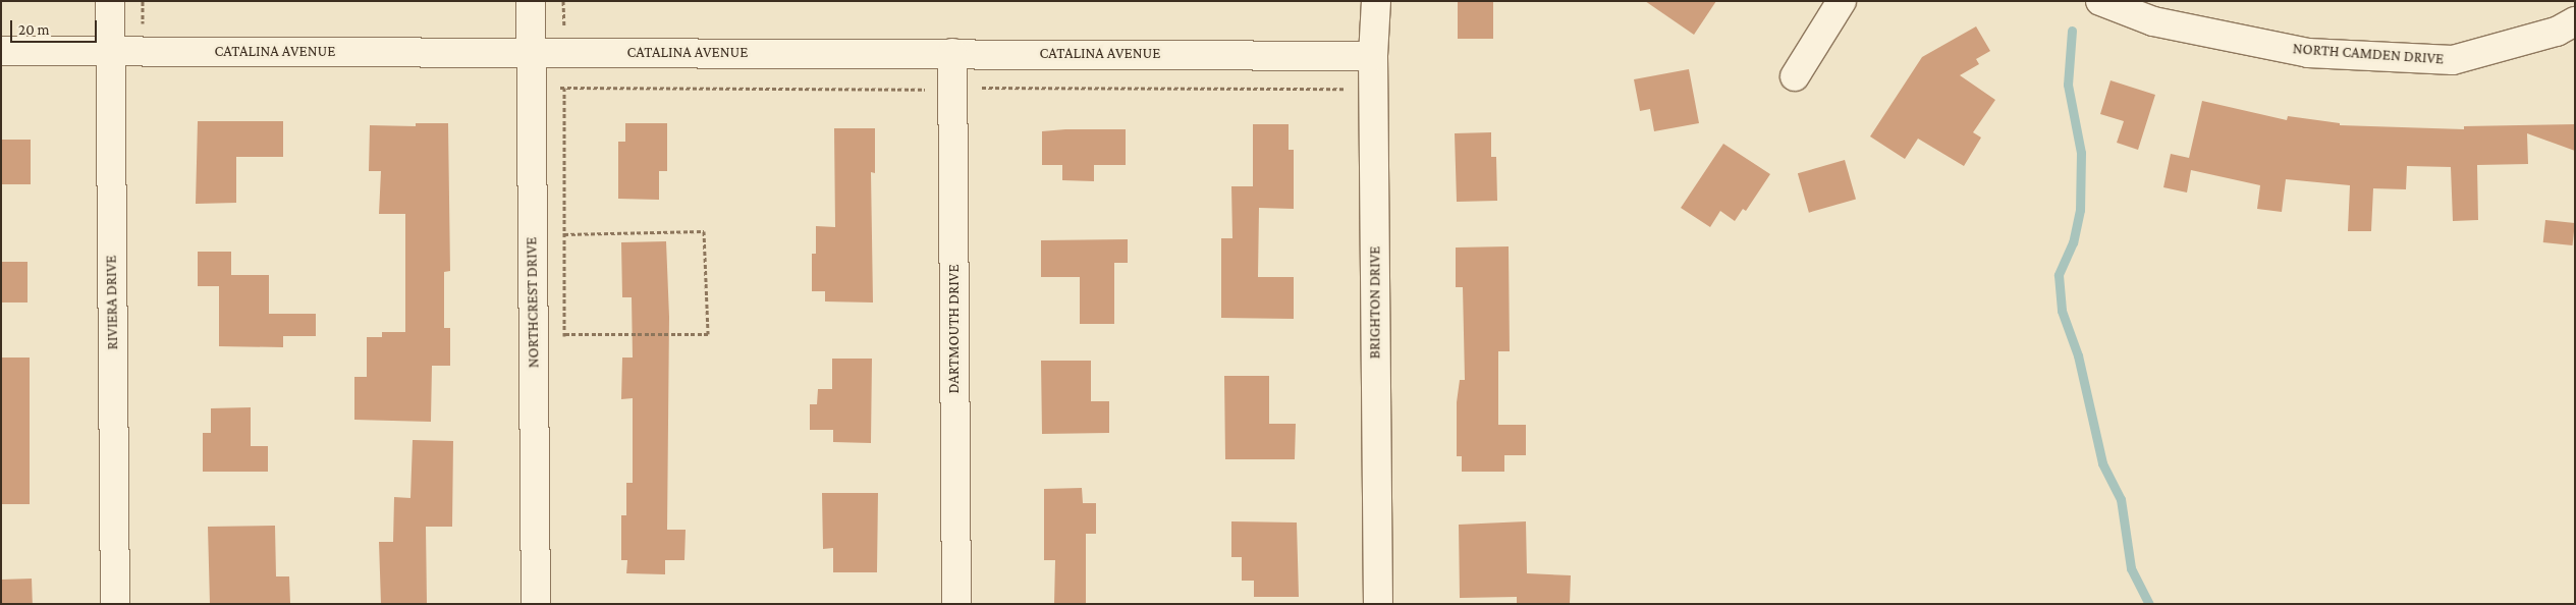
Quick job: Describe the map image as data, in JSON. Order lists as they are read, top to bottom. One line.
{"streets":{"street":["CATALINA AVENUE","NORTH CAMDEN DRIVE","RIVIERA DRIVE","NORTHCREST DRIVE","BRIGHTON DRIVE","DARTMOUTH DRIVE"]},"crossings":[["CATALINA AVENUE","RIVIERA DRIVE"],["CATALINA AVENUE","NORTHCREST DRIVE"],["CATALINA AVENUE","BRIGHTON DRIVE"],["CATALINA AVENUE","DARTMOUTH DRIVE"]],"scale_bar":"20 m"}
